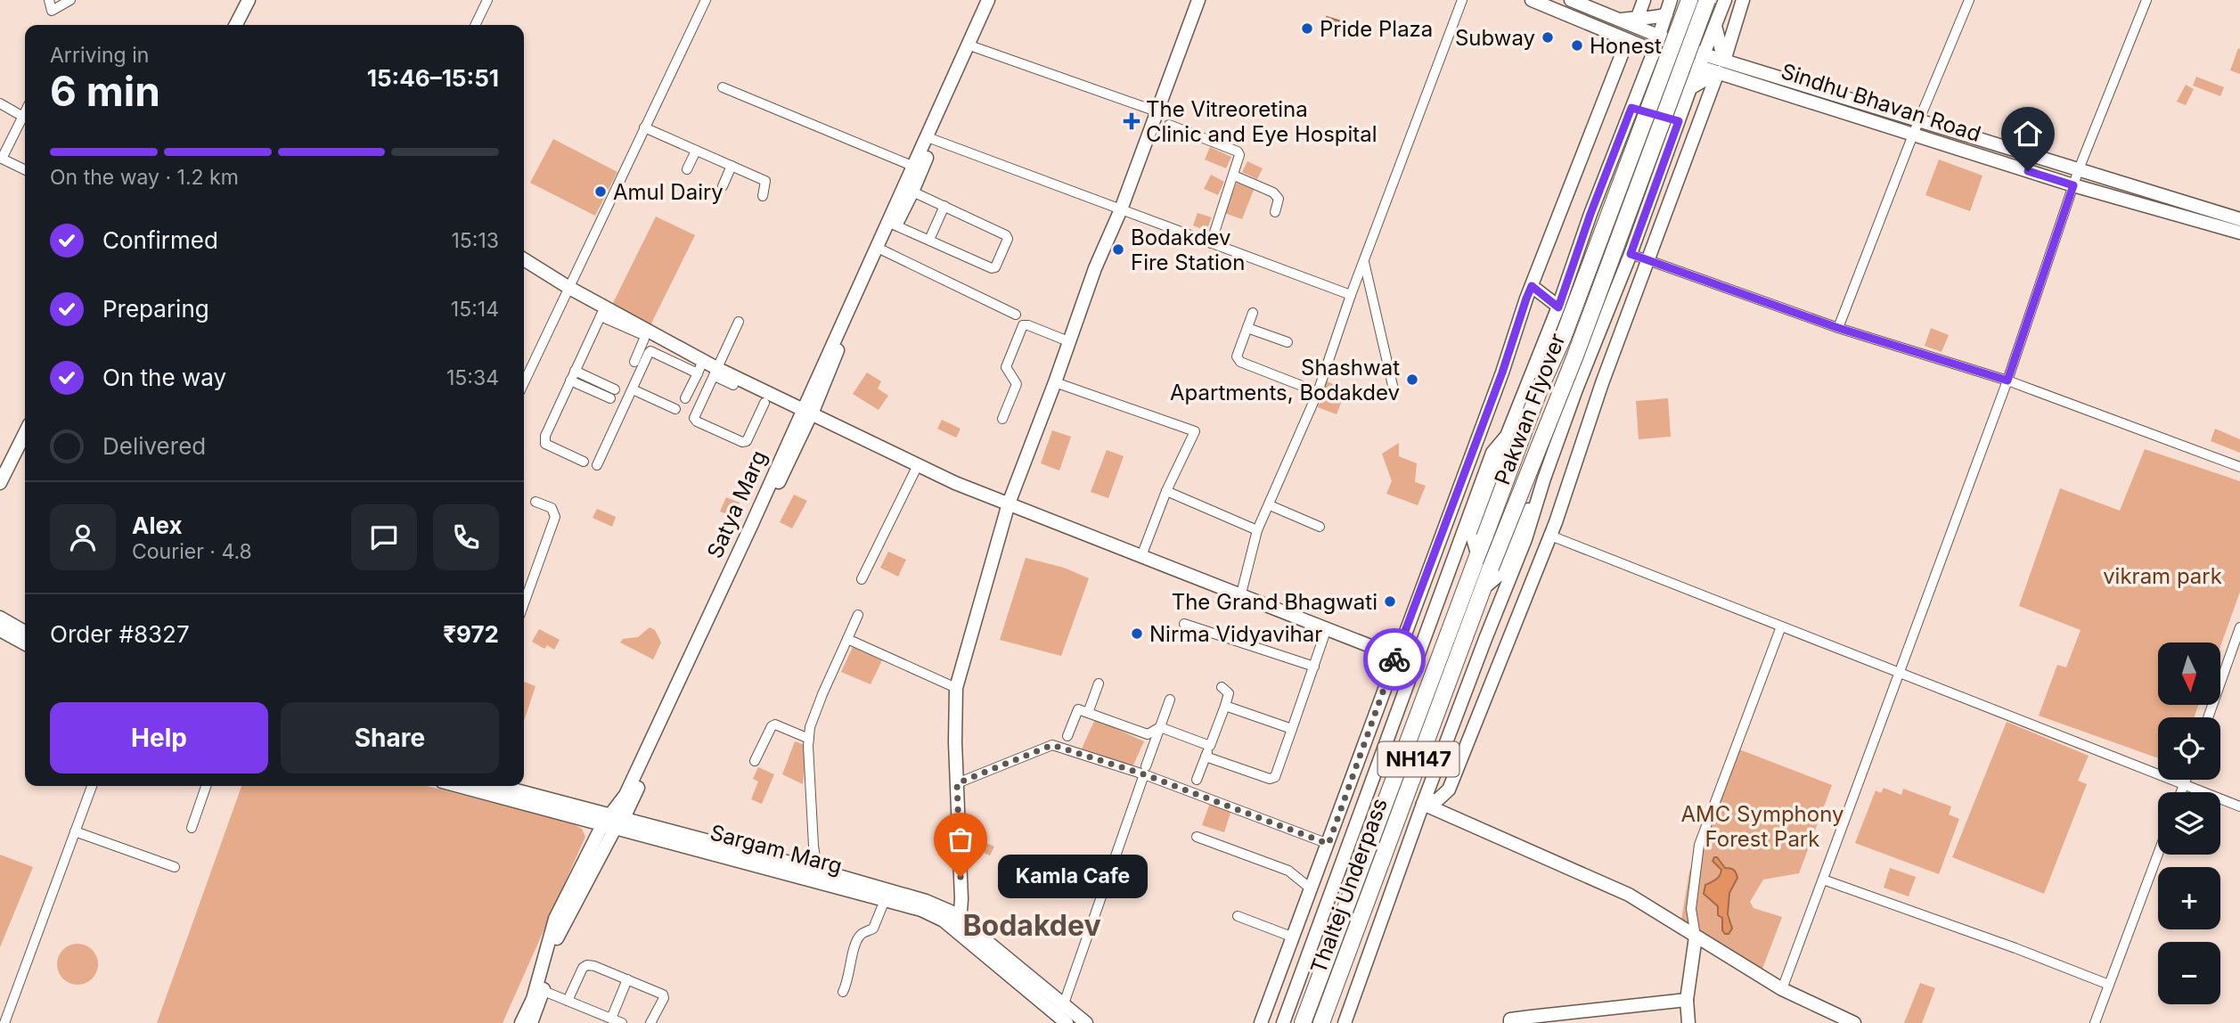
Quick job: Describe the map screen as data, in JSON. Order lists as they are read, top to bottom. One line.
{"streets":{"highway":["Pakwan Flyover","NH147","Thaltej Underpass"],"main road":["Sindhu Bhavan Road","Satya Marg","Sargam Marg"]},"crossings":[["Pakwan Flyover","Thaltej Underpass"],["Satya Marg","Sargam Marg"]],"districts":["Bodakdev"],"parks":["vikram park","AMC Symphony Forest Park"],"places":{"other":["Pride Plaza","Subway","Honest","Amul Dairy","Bodakdev Fire Station","Shashwat Apartments, Bodakdev","The Grand Bhagwati","Nirma Vidyavihar","Kamla Cafe"],"health":["The Vitreoretina Clinic and Eye Hospital"]},"north":"bottom","page":{"heading":["6 min","Arriving in","15:46–15:51"],"panel":["Alex","Courier · 4.8","Order #8327","₹972"],"bar":"On the way · 1.2 km","list":[["Confirmed","15:13"],["Preparing","15:14"],["On the way","15:34"],"Delivered"],"map_buttons":["+","−"],"buttons":["Help","Share"],"bubble":"Kamla Cafe"}}
